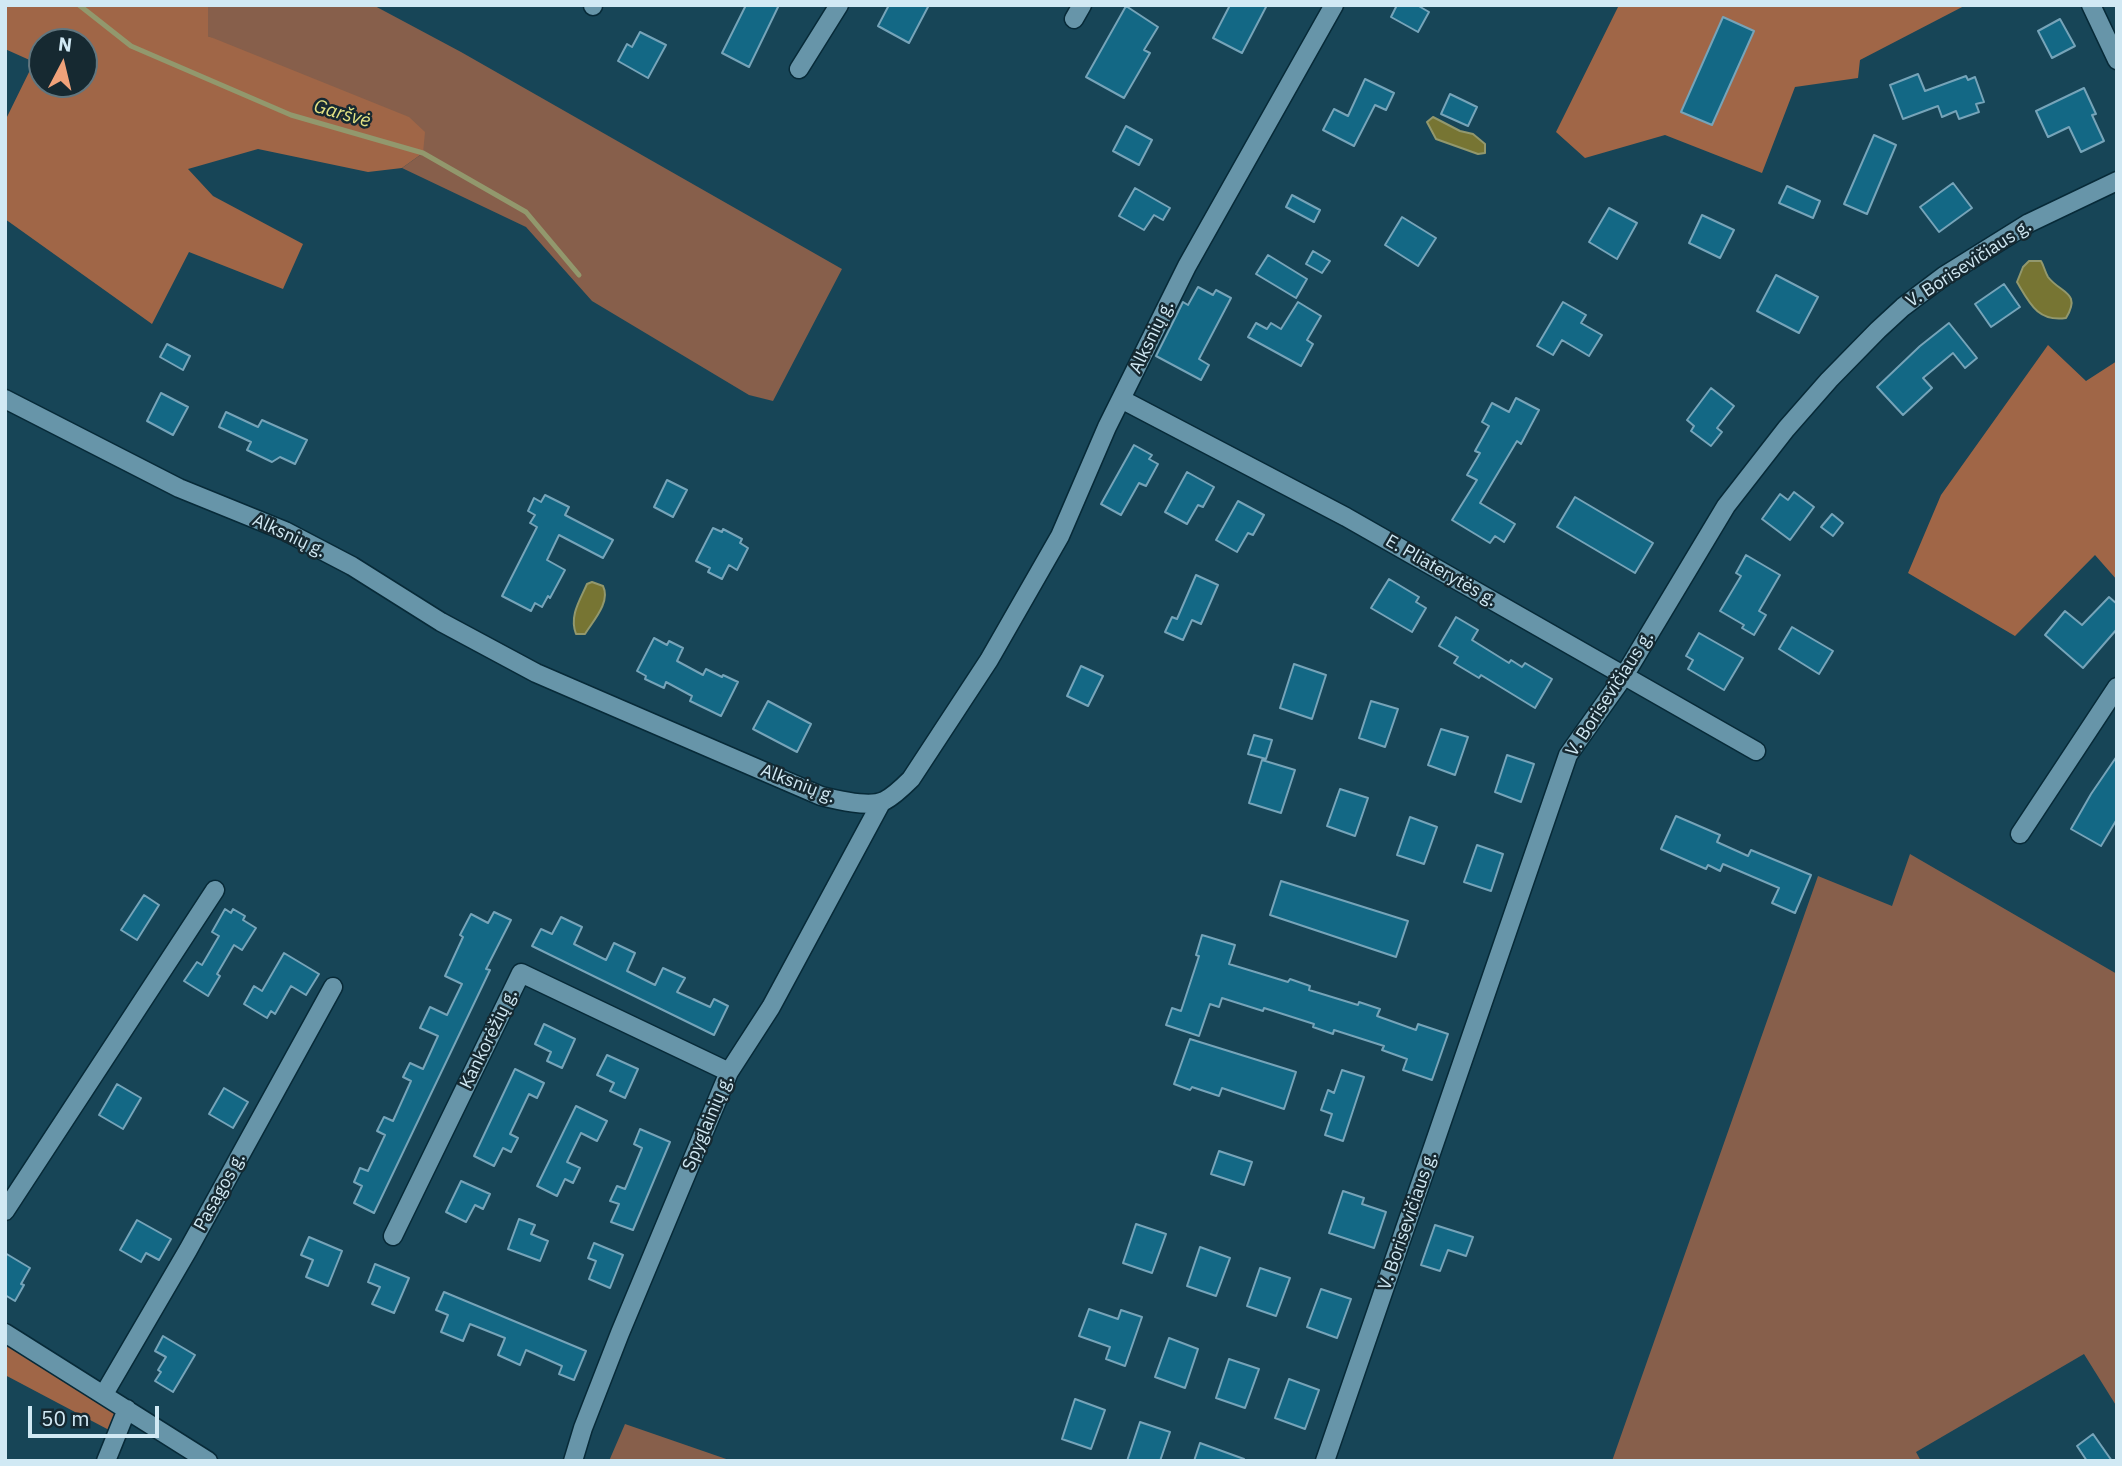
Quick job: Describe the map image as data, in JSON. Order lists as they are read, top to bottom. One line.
{"streets":{"street":["V. Borisevičiaus g.","Alksnių g.","E. Pliaterytės g.","Kankorėžių g.","Spyglainių g.","Pasagos g."]},"crossings":[["V. Borisevičiaus g.","E. Pliaterytės g."],["Alksnių g.","E. Pliaterytės g."],["Alksnių g.","Spyglainių g."],["Kankorėžių g.","Spyglainių g."]],"water":["Garšvė"],"scale_bar":"50 m","north":"top"}
